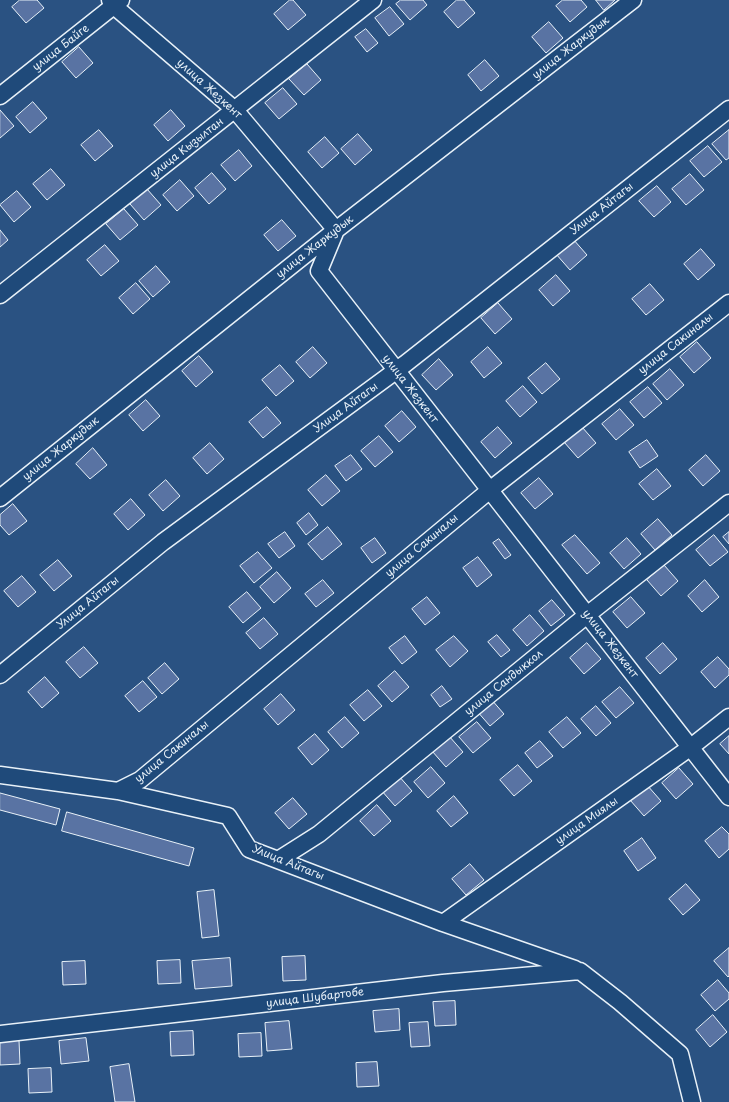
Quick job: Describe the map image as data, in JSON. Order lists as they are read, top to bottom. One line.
{"streets":{"street":["улица Байге","улица Жаркудык","улица Жезкент","улица Кызылтан","Улица Айтагы","улица Сакиналы","улица Сандыккол","улица Миялы","улица Шубартобе"]},"crossings":[["улица Байге","улица Жезкент"],["улица Жаркудык","улица Жезкент"],["улица Жезкент","улица Кызылтан"],["улица Жезкент","Улица Айтагы"],["улица Жезкент","улица Сакиналы"],["улица Жезкент","улица Сандыккол"],["улица Жезкент","улица Миялы"],["Улица Айтагы","улица Сакиналы"],["Улица Айтагы","улица Сандыккол"],["Улица Айтагы","улица Миялы"],["Улица Айтагы","улица Шубартобе"]]}
